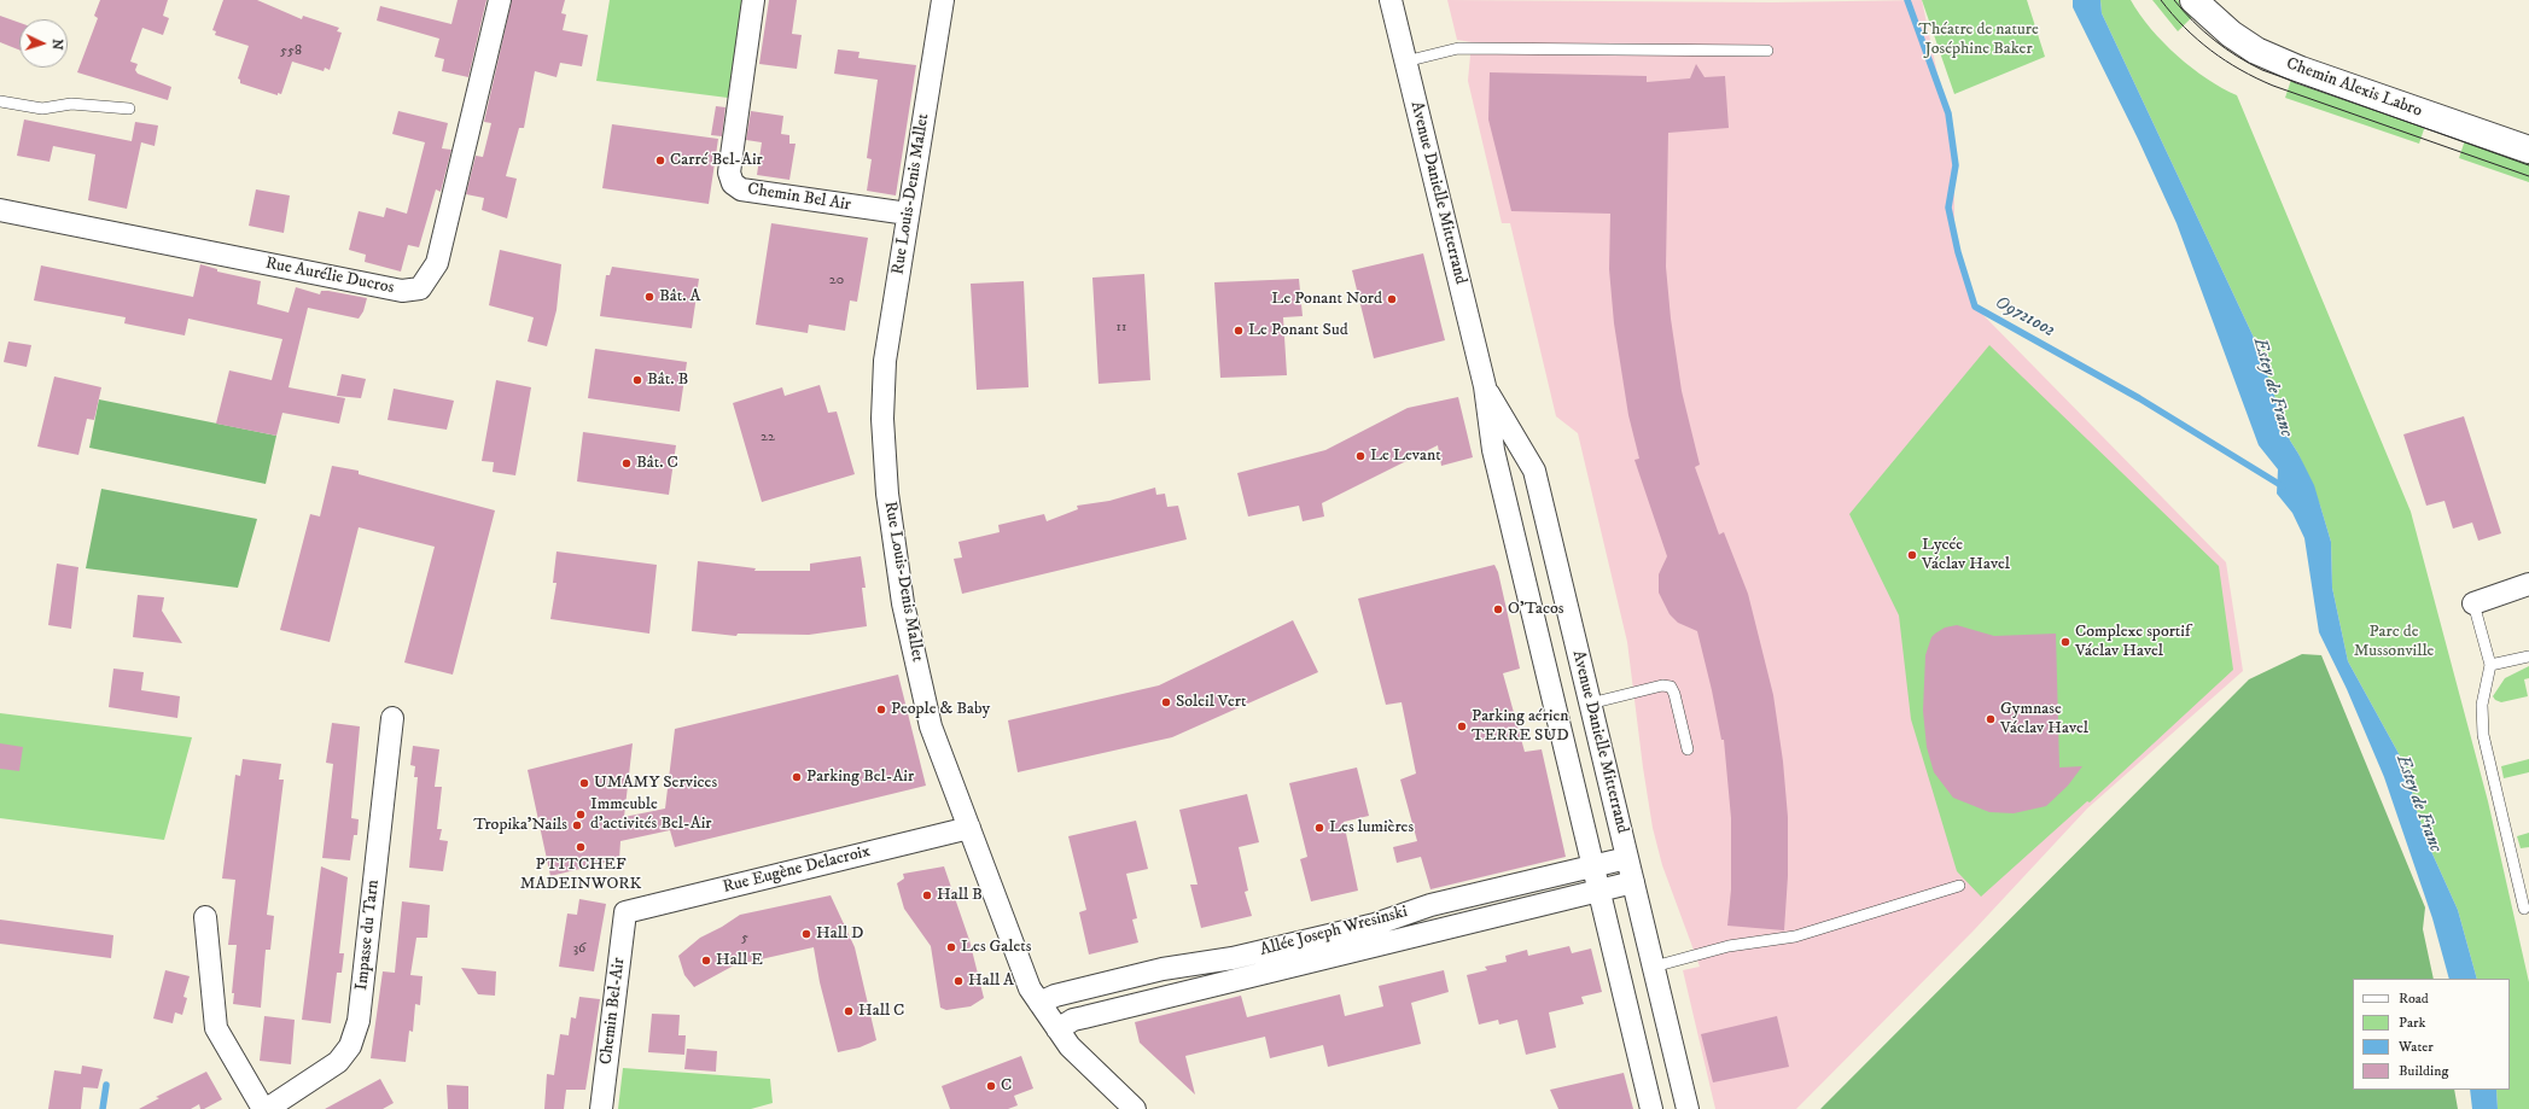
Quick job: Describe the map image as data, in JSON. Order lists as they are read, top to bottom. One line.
{"streets":{"street":["Chemin Alexis Labro","Avenue Danielle Mitterrand","Rue Louis-Denis Mallet","Chemin Bel Air","Rue Aurélie Ducros","Rue Eugène Delacroix","Allée Joseph Wresinski","Impasse du Tarn","Chemin Bel-Air"]},"crossings":[["Avenue Danielle Mitterrand","Allée Joseph Wresinski"],["Rue Louis-Denis Mallet","Chemin Bel Air"],["Rue Louis-Denis Mallet","Rue Eugène Delacroix"],["Rue Louis-Denis Mallet","Allée Joseph Wresinski"],["Rue Eugène Delacroix","Chemin Bel-Air"]],"water":["O9721002","Estey de Franc"],"parks":["Théatre de nature Joséphine Baker","Parc de Mussonville"],"places":["Carré Bel-Air","Bât. A","Le Ponant Nord","Le Ponant Sud","Bât. B","Le Levant","Bât. C","Lycée Václav Havel","O'Tacos","Complexe sportif Václav Havel","Soleil Vert","People & Baby","Gymnase Václav Havel","Parking aérien TERRE SUD","Parking Bel-Air","UMAMY Services","Immeuble d'activités Bel-Air","Tropika'Nails","Les lumières","PTITCHEF MADEINWORK","Hall B","Hall D","Les Galets","Hall E","Hall A","Hall C","C"],"house_numbers":["558","20","11","22","5","36"],"legend":["Road","Park","Water","Building"],"north":"right"}
